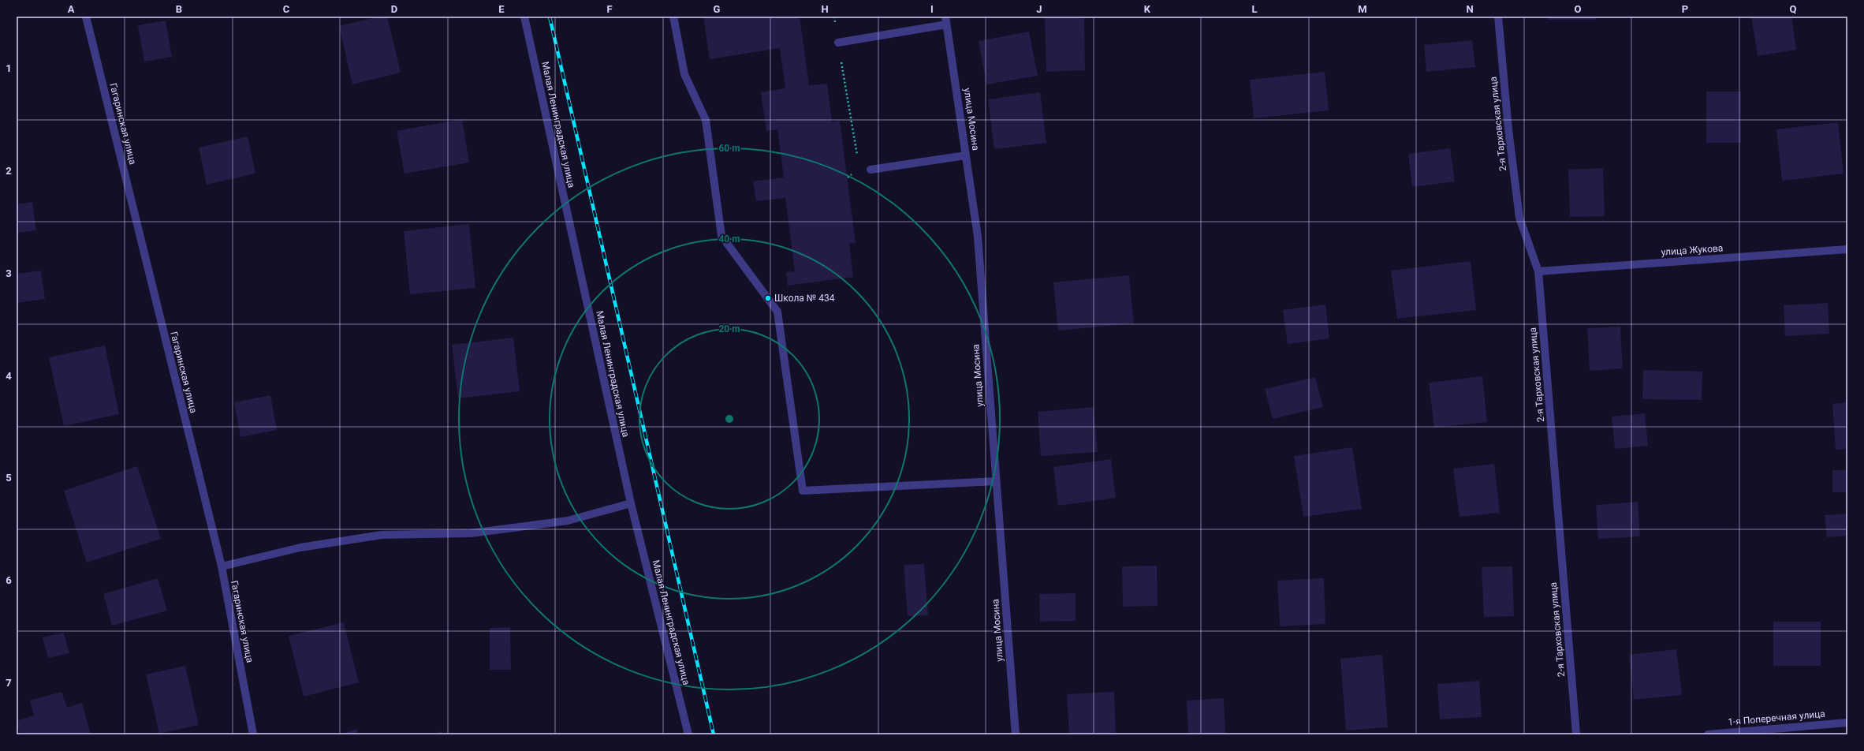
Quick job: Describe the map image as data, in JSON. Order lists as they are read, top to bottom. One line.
{"streets":{"street":["улица Мосина","Гагаринская улица","2-я Тарховская улица","Малая Ленинградская улица","улица Жукова","1-я Поперечная улица"]},"crossings":[["2-я Тарховская улица","улица Жукова"]],"places":["Школа № 434"],"grid":{"columns":["A","B","C","D","E","F","G","H","I","J","K","L","M","N","O","P","Q"],"rows":["1","2","3","4","5","6","7"]},"rings":["60 m","40 m","20 m"]}
